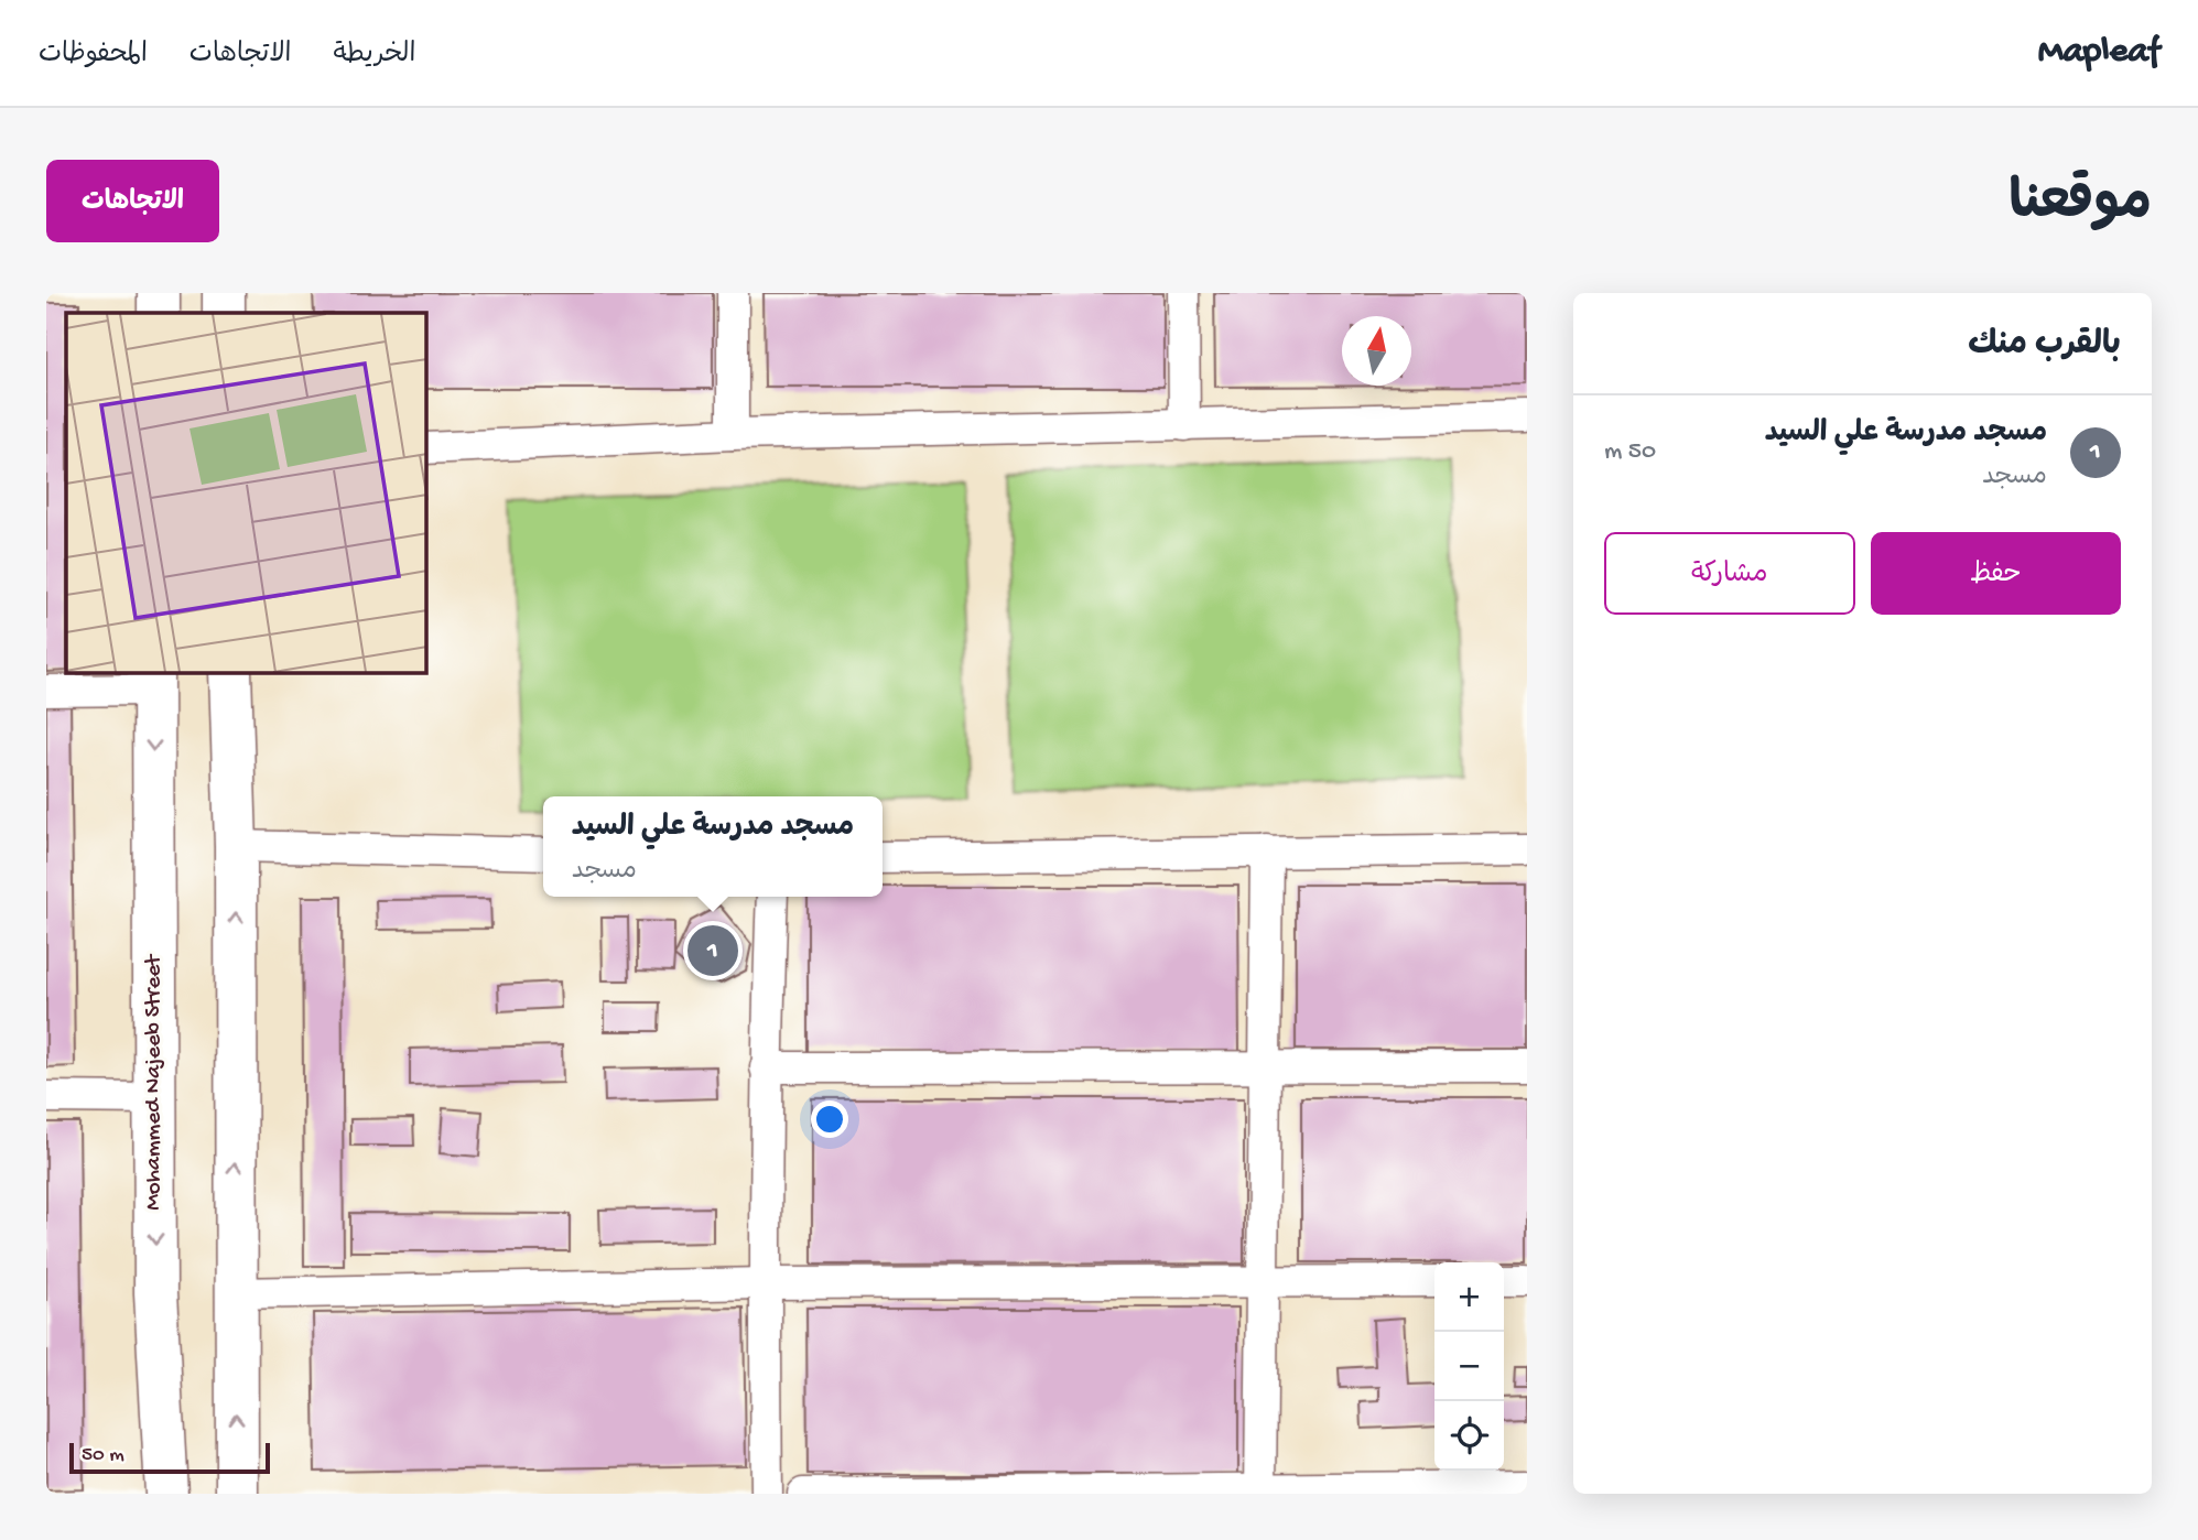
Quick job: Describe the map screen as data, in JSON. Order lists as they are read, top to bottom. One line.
{"streets":{"main road":["Mohammed Najeeb Street"]},"scale_bar":"50 m","north":"top","page":{"header":"Mapleaf","nav":["الخريطة","الاتجاهات","المحفوظات"],"title":"موقعنا","buttons":["الاتجاهات",["حفظ","مشاركة"]],"heading":"بالقرب منك","list":[{"mark":"1","name":"مسجد مدرسة علي السيد","note":"مسجد","value":"50 m"}],"popup":["مسجد مدرسة علي السيد","مسجد"],"pins":"1","map_buttons":["+","−"],"scale":"50 m"}}
